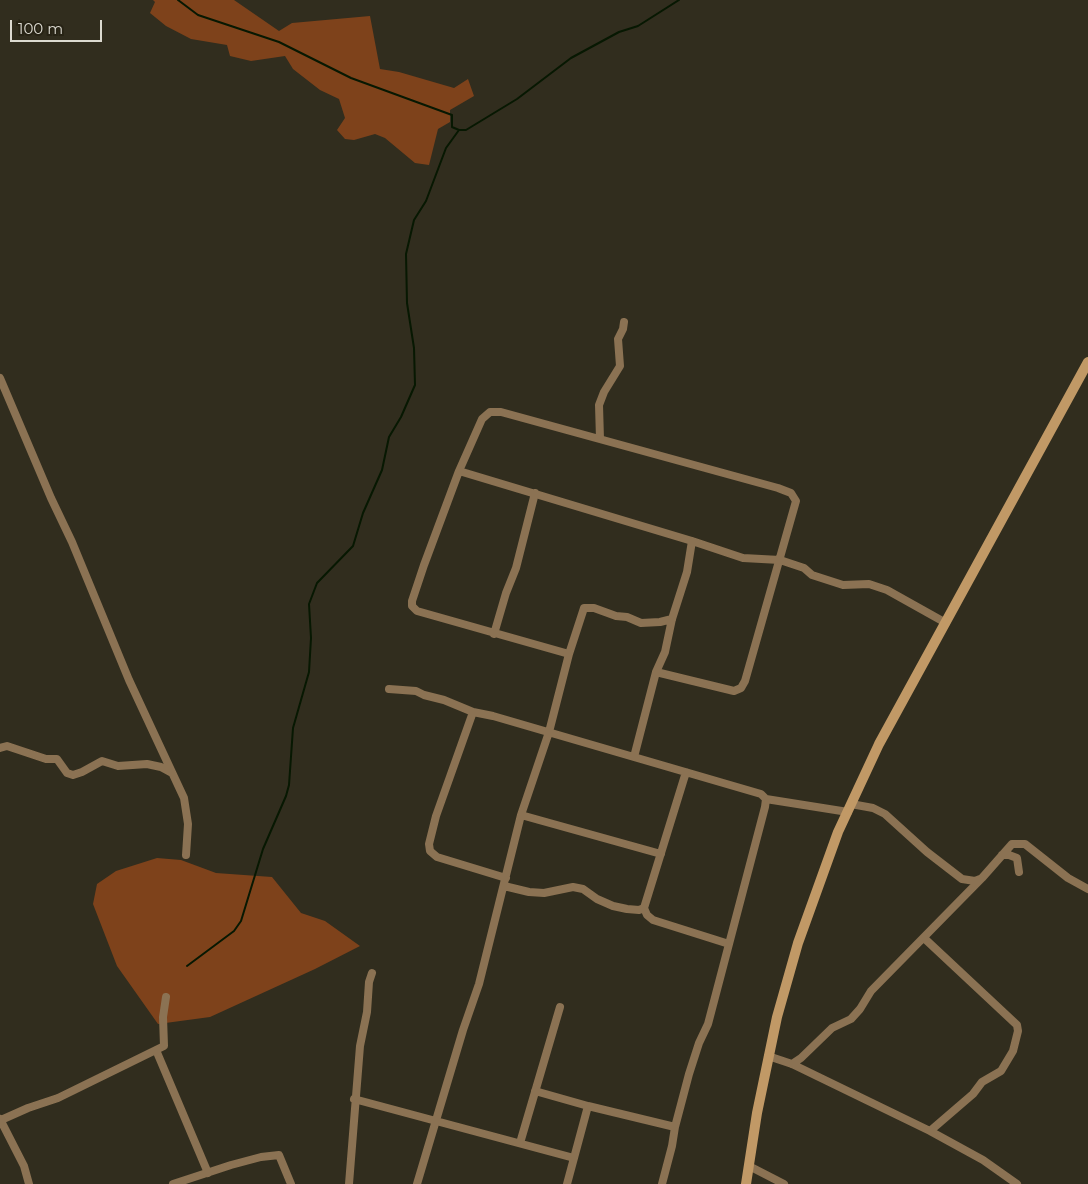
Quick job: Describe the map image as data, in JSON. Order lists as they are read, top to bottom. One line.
{"scale_bar":"100 m"}
